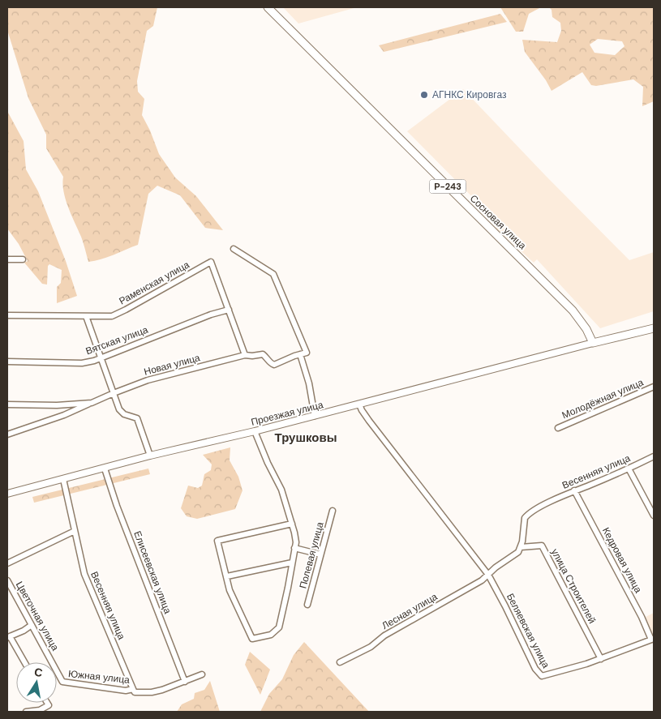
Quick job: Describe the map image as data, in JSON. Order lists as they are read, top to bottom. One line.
{"streets":{"highway":["Р-243","Сосновая улица"],"main road":["Проезжая улица"],"street":["Раменская улица","Вятская улица","Новая улица","Молодёжная улица","Весенняя улица","Полевая улица","Кедровая улица","Елисеевская улица","улица Строителей","Лесная улица","Цветочная улица","Беляевская улица","Южная улица"]},"crossings":[["Сосновая улица","Проезжая улица"],["Раменская улица","Вятская улица"],["Проезжая улица","Весенняя улица"],["Проезжая улица","Елисеевская улица"],["Проезжая улица","Беляевская улица"],["Весенняя улица","Кедровая улица"],["Весенняя улица","улица Строителей"],["Весенняя улица","Лесная улица"],["Весенняя улица","Южная улица"],["Кедровая улица","Беляевская улица"],["Елисеевская улица","Южная улица"],["улица Строителей","Лесная улица"],["улица Строителей","Беляевская улица"],["Лесная улица","Беляевская улица"],["Цветочная улица","Южная улица"]],"districts":["Трушковы"],"places":["АГНКС Кировгаз"],"north":"top"}
